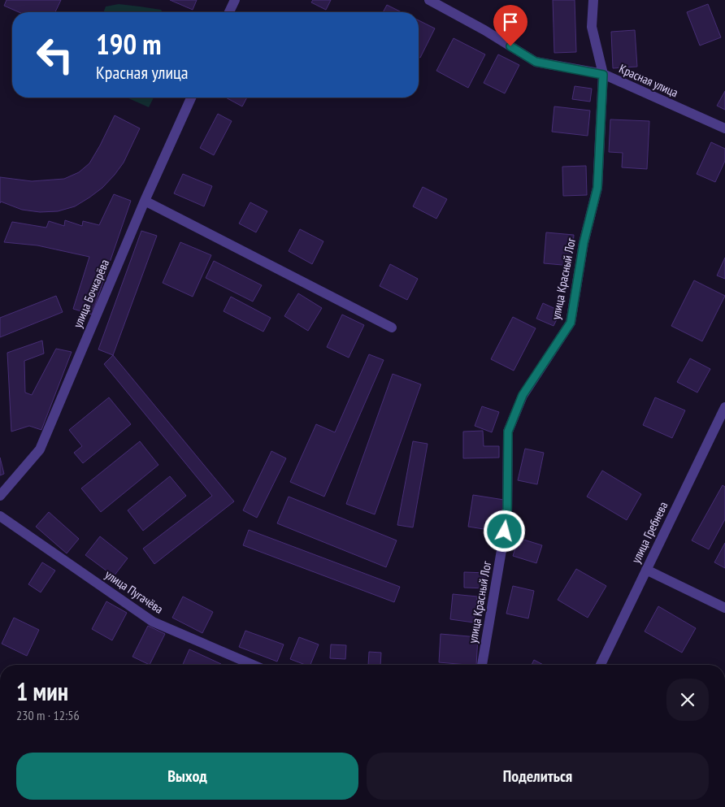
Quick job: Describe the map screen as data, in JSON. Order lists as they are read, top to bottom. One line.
{"streets":{"street":["Красная улица","улица Красный Лог","улица Бочкарёва","улица Гребнева","улица Пугачёва"]},"crossings":[["Красная улица","улица Красный Лог"]],"page":{"turn":["190 m","Красная улица"],"heading":["1 мин","230 m · 12:56"],"buttons":["Выход","Поделиться"]}}
